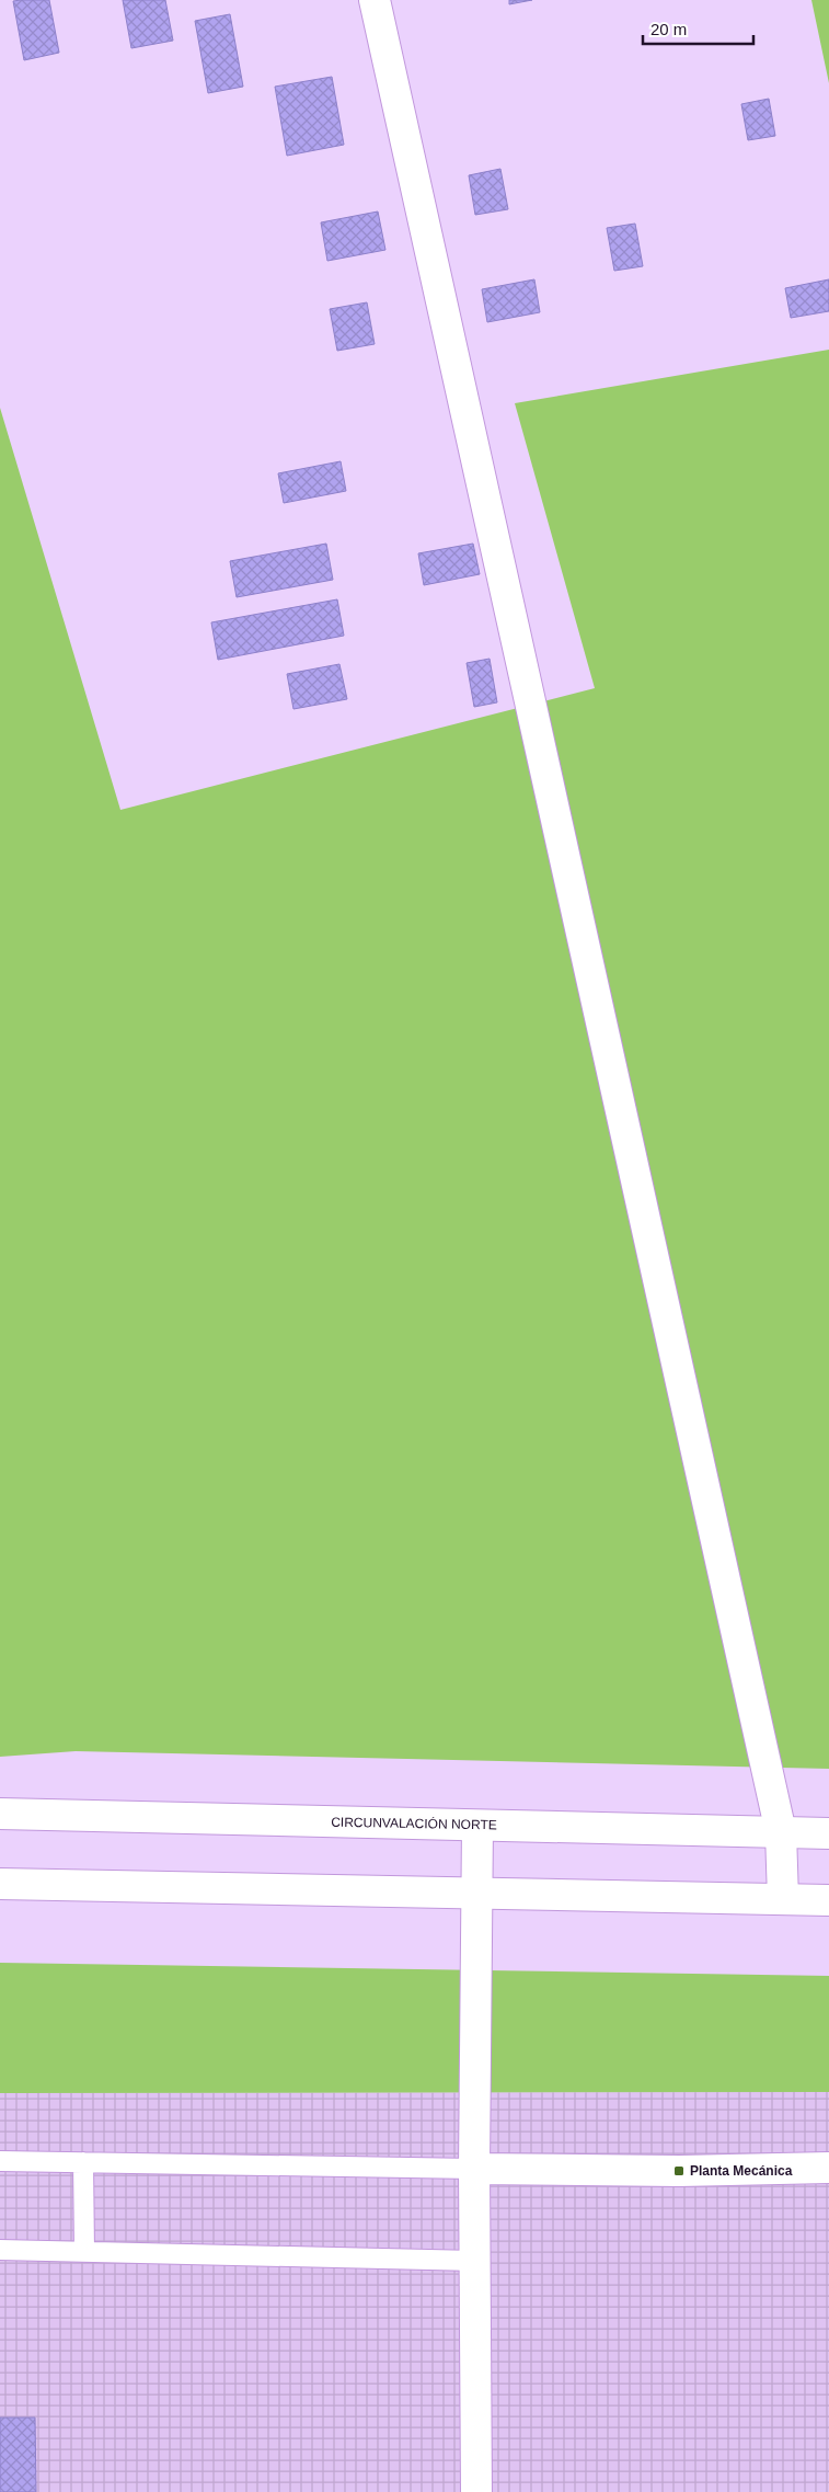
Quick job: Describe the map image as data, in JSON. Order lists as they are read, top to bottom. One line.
{"streets":{"main road":["CIRCUNVALACIÓN NORTE"]},"places":{"transit":["Planta Mecánica"]},"scale_bar":"20 m"}
